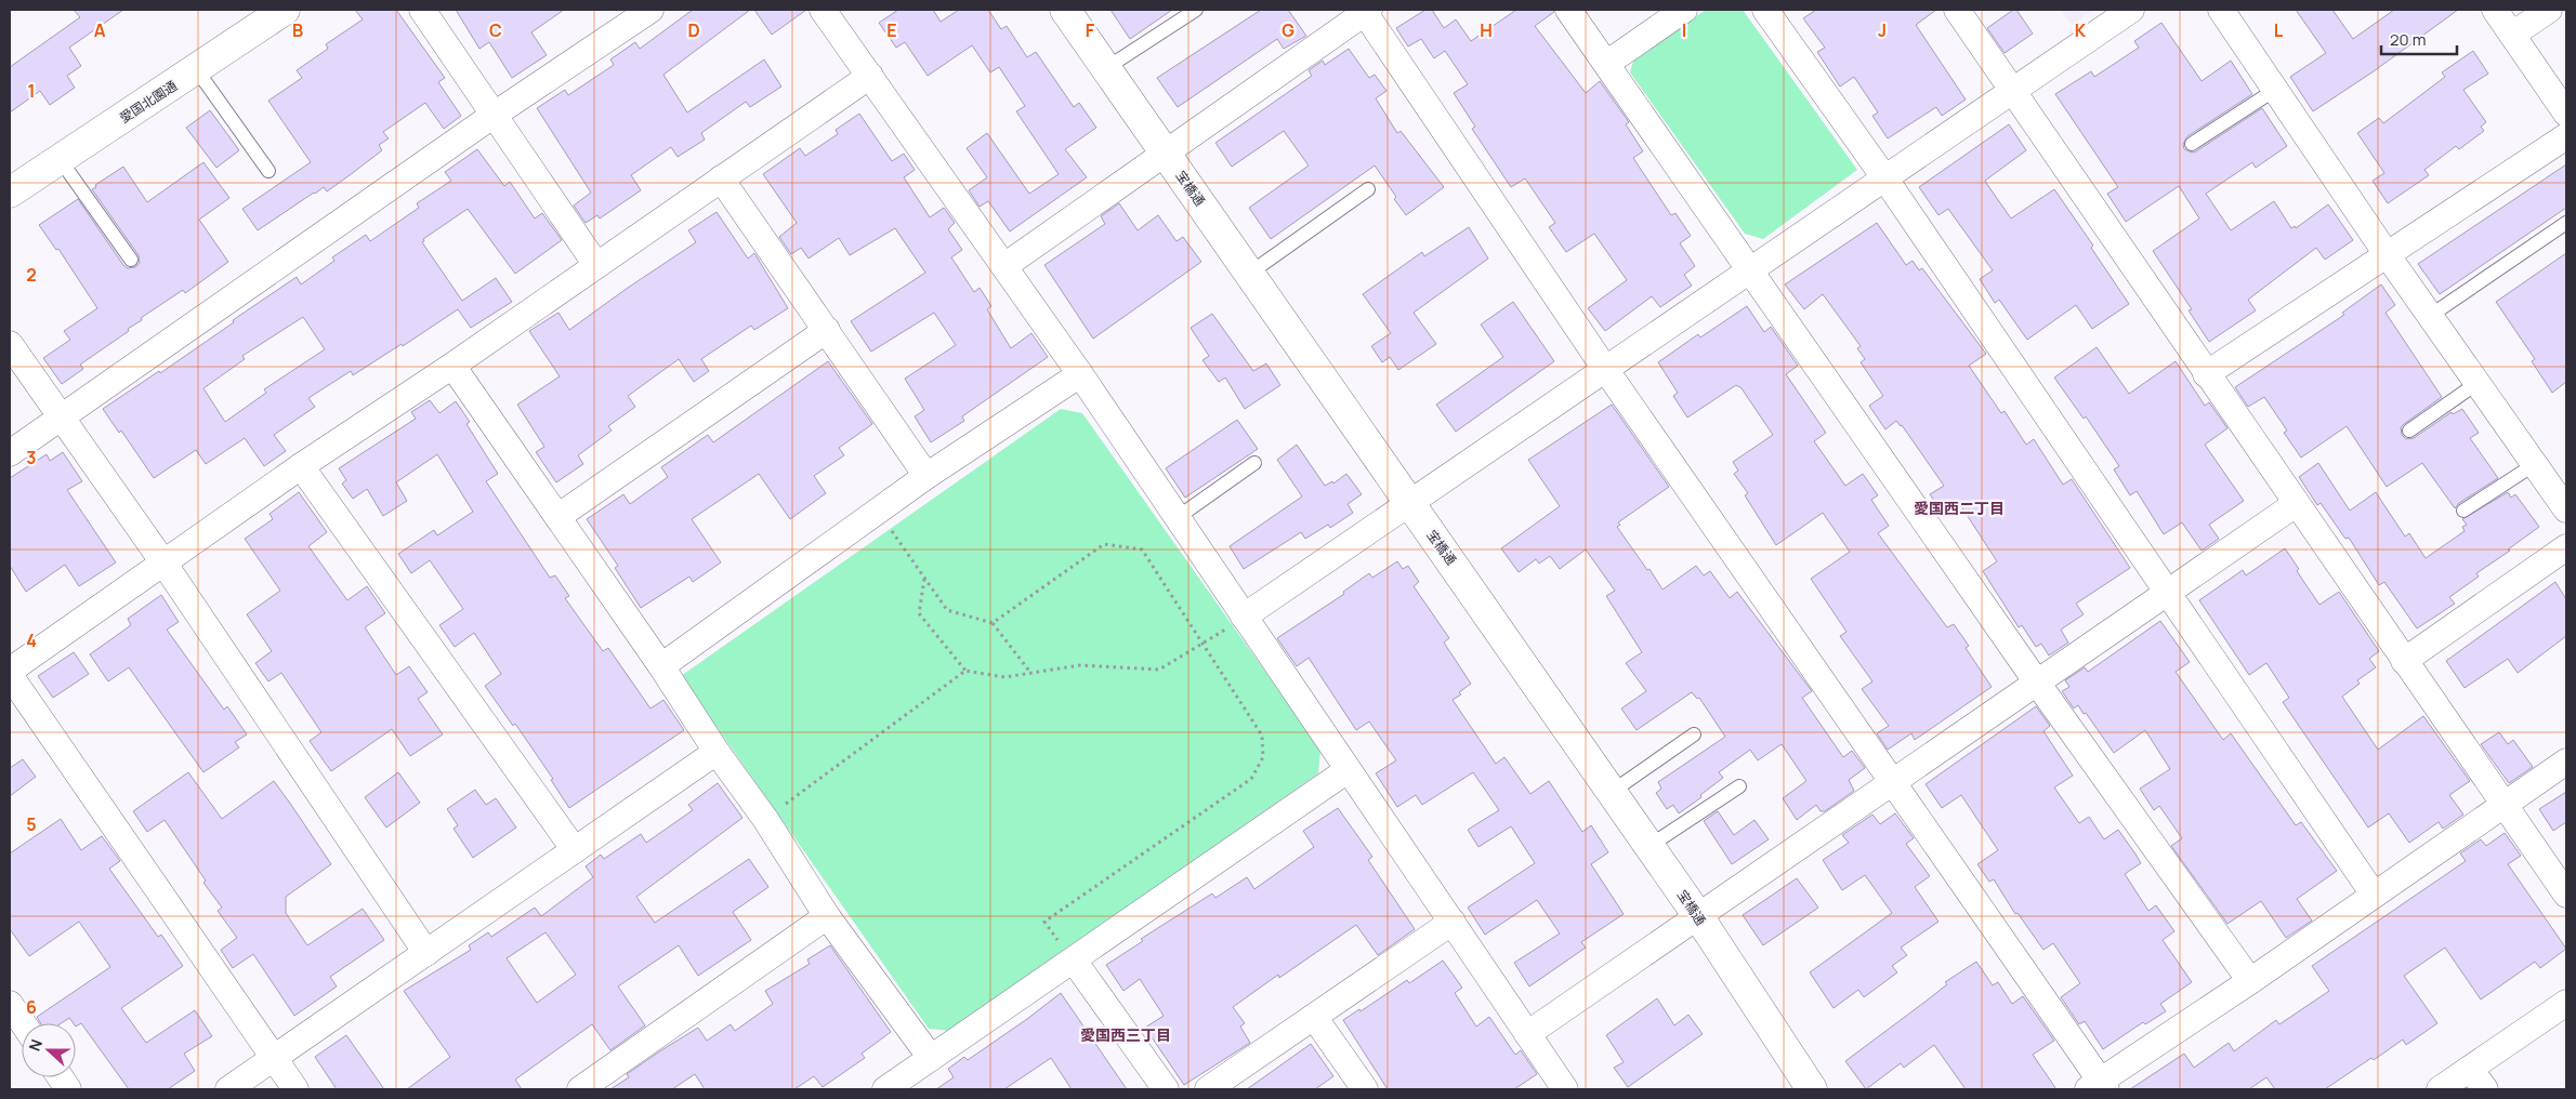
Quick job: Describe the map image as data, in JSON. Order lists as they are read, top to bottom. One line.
{"streets":{"street":["愛国北園通","宝橋通"]},"districts":["愛国西二丁目","愛国西三丁目"],"scale_bar":"20 m","north":"left","grid":{"columns":["A","B","C","D","E","F","G","H","I","J","K","L"],"rows":["1","2","3","4","5","6"]}}
